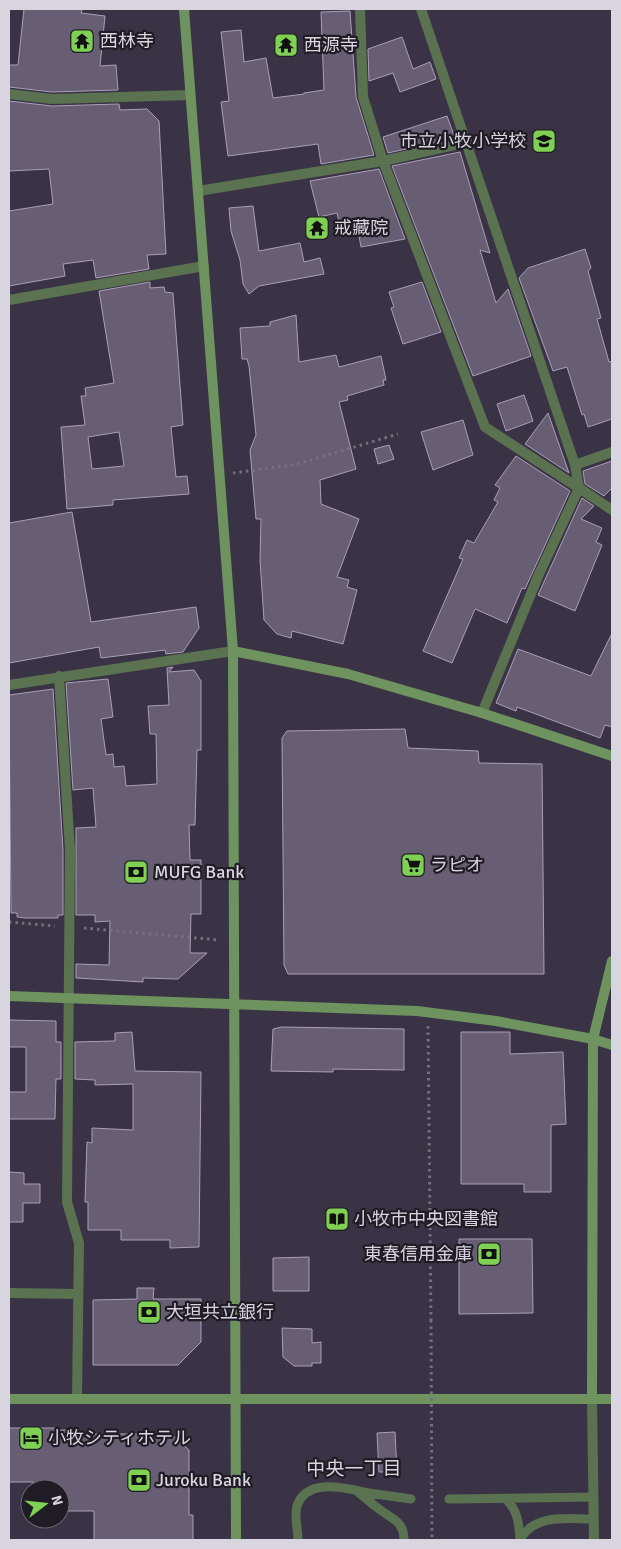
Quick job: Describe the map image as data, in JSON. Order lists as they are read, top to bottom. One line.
{"districts":["中央一丁目"],"places":{"temple":["西林寺","西源寺","戒藏院"],"school or university":["市立小牧小学校"],"supermarket":["ラピオ"],"bank":["MUFG Bank","東春信用金庫","大垣共立銀行","Juroku Bank"],"library":["小牧市中央図書館"],"hotel":["小牧シティホテル"]},"north":"right"}
